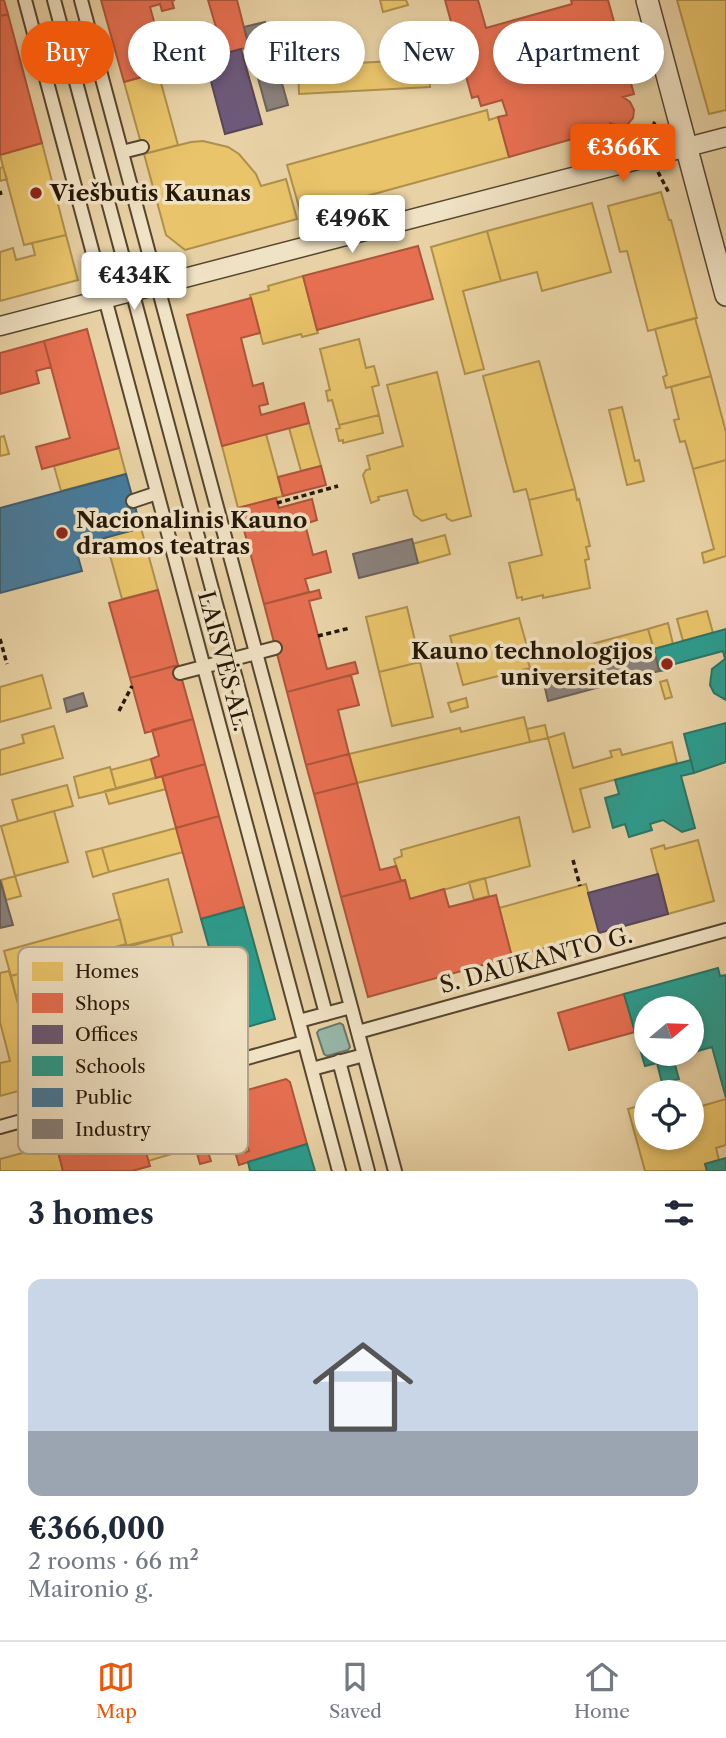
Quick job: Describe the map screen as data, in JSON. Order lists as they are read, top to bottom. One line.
{"streets":{"street":["LAISVĖS AL.","S. DAUKANTO G."]},"crossings":[["LAISVĖS AL.","S. DAUKANTO G."]],"places":["Viešbutis Kaunas","Nacionalinis Kauno dramos teatras","Kauno technologijos universitetas"],"legend":["Homes","Shops","Offices","Schools","Public","Industry"],"north":"right","page":{"chip":["Buy","Rent","Filters","New","Apartment"],"price":["€366K","€496K","€434K"],"heading":"3 homes","list":[{"name":"€366,000","note":"2 rooms · 66 m² · Maironio g."}],"tabs":["Map","Saved","Home"]}}
